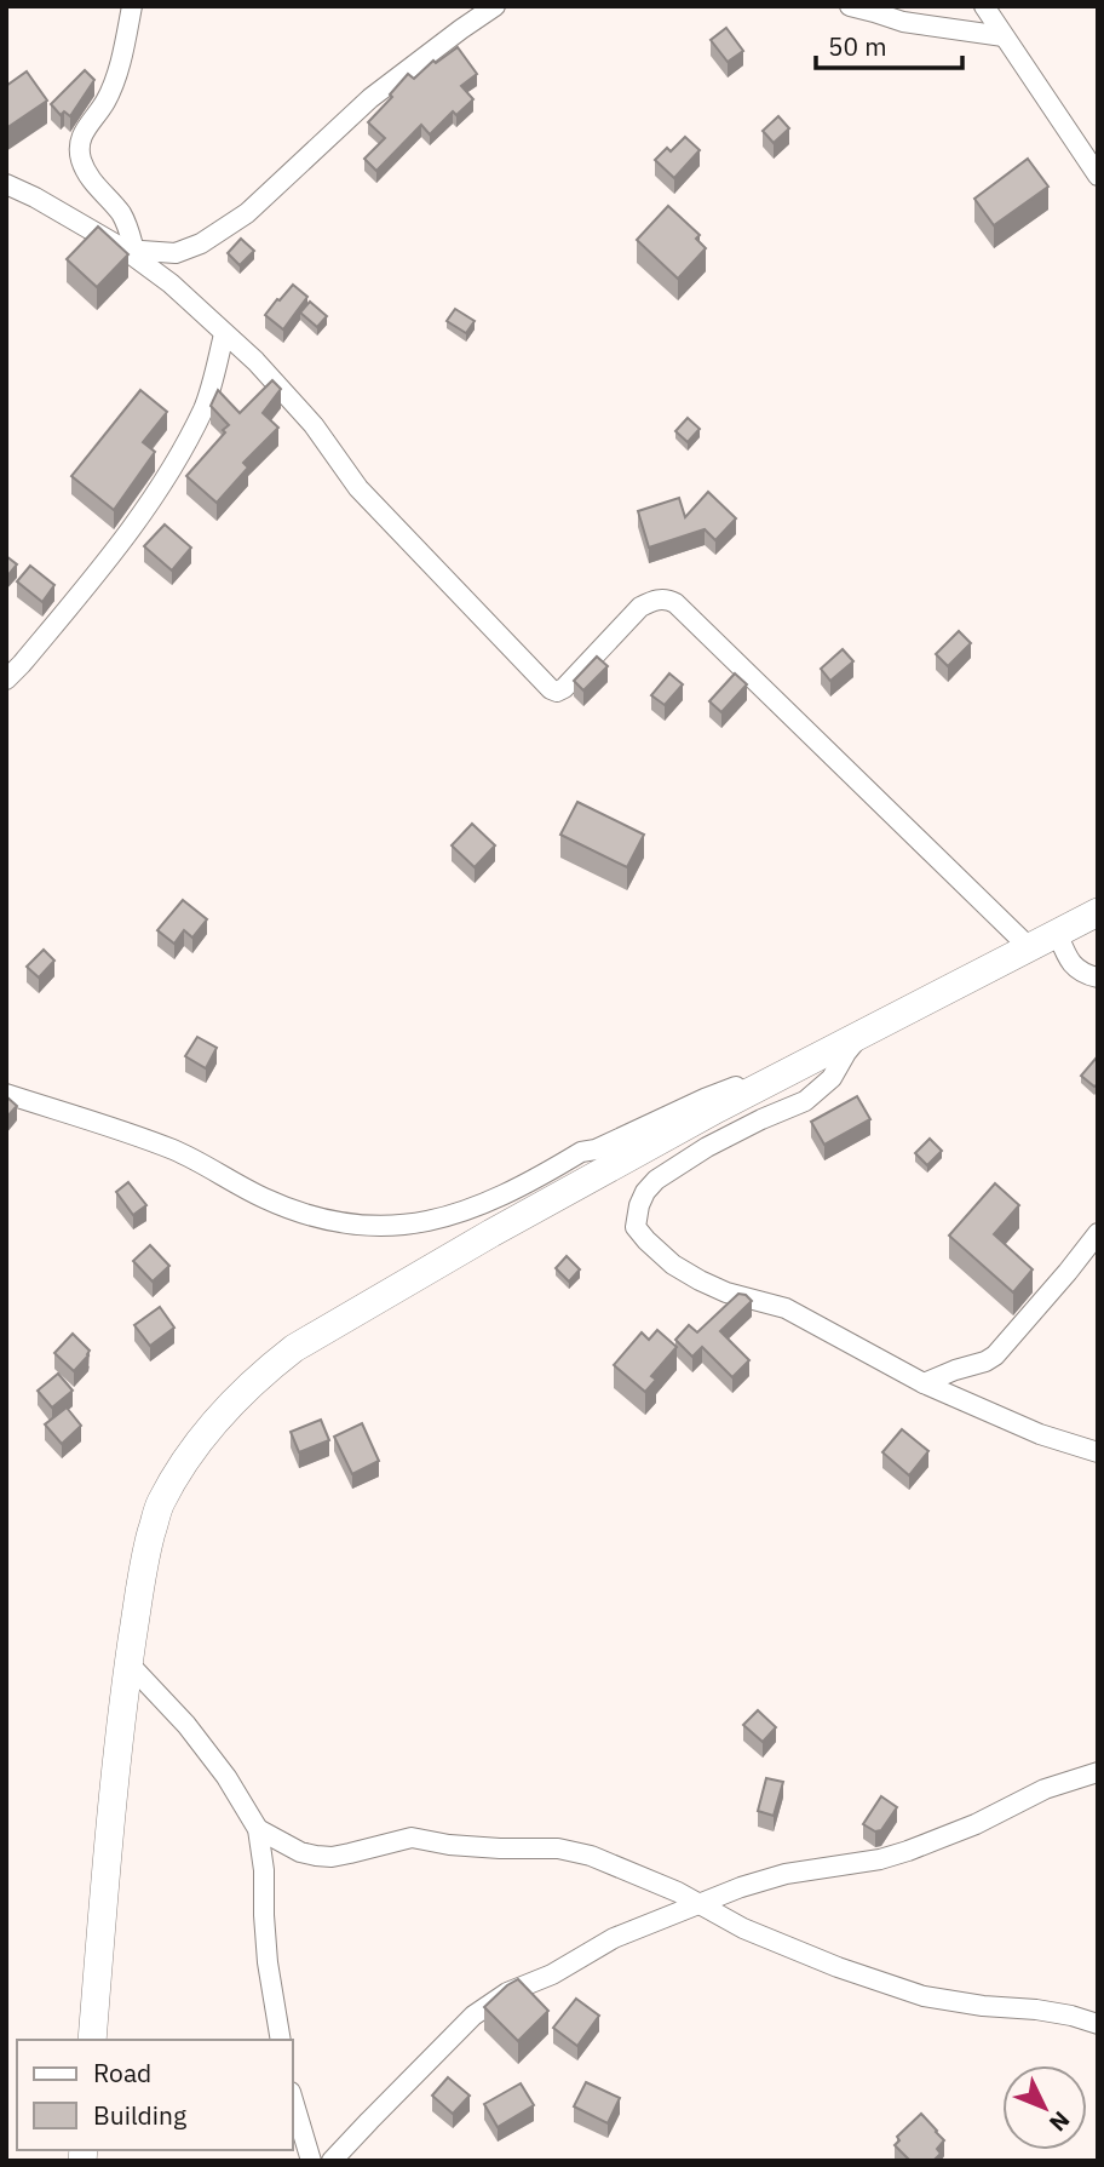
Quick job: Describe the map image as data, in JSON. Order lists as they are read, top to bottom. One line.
{"legend":["Road","Building"],"scale_bar":"50 m","north":"bottom right"}
